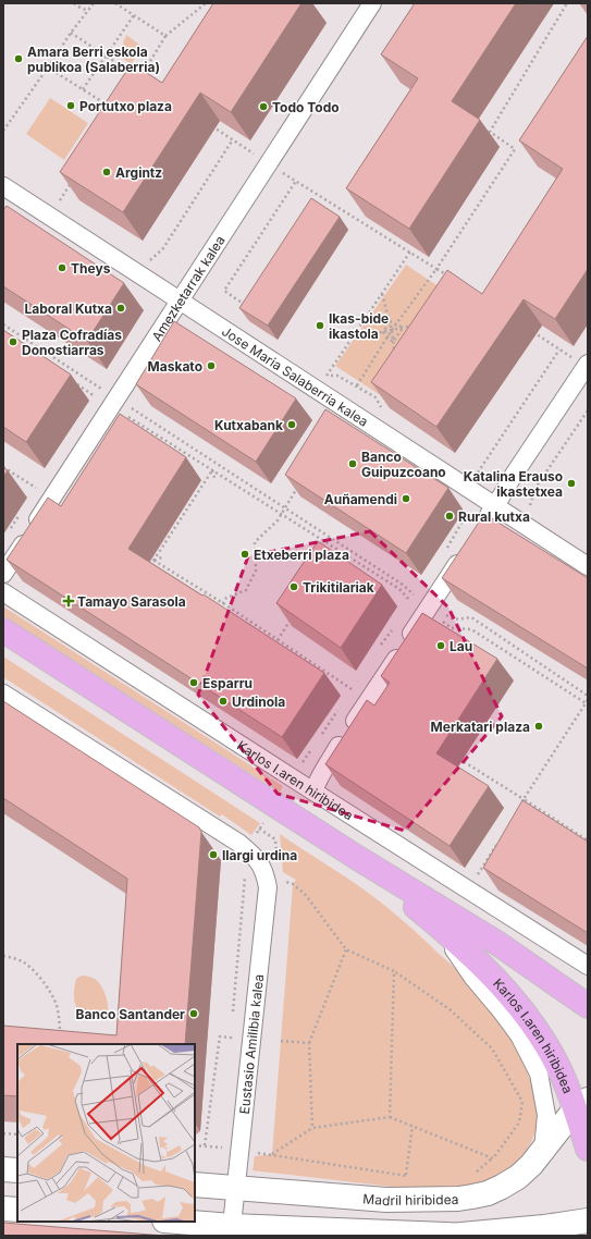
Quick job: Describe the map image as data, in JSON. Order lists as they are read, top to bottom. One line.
{"streets":{"main road":["Karlos I.aren hiribidea","Madril hiribidea"],"street":["Amezketarrak kalea","Jose Maria Salaberria kalea","Eustasio Amilibia kalea"]},"crossings":[["Amezketarrak kalea","Jose Maria Salaberria kalea"],["Karlos I.aren hiribidea","Madril hiribidea"],["Eustasio Amilibia kalea","Madril hiribidea"]],"places":{"other":["Amara Berri eskola publikoa (Salaberria)","Portutxo plaza","Todo Todo","Argintz","Theys","Laboral Kutxa","Ikas-bide ikastola","Plaza Cofradías Donostiarras","Maskato","Kutxabank","Banco Guipuzcoano","Katalina Erauso ikastetxea","Auñamendi","Rural kutxa","Etxeberri plaza","Trikitilariak","Lau","Esparru","Urdinola","Merkatari plaza","Ilargi urdina","Banco Santander"],"health":["Tamayo Sarasola"]}}
